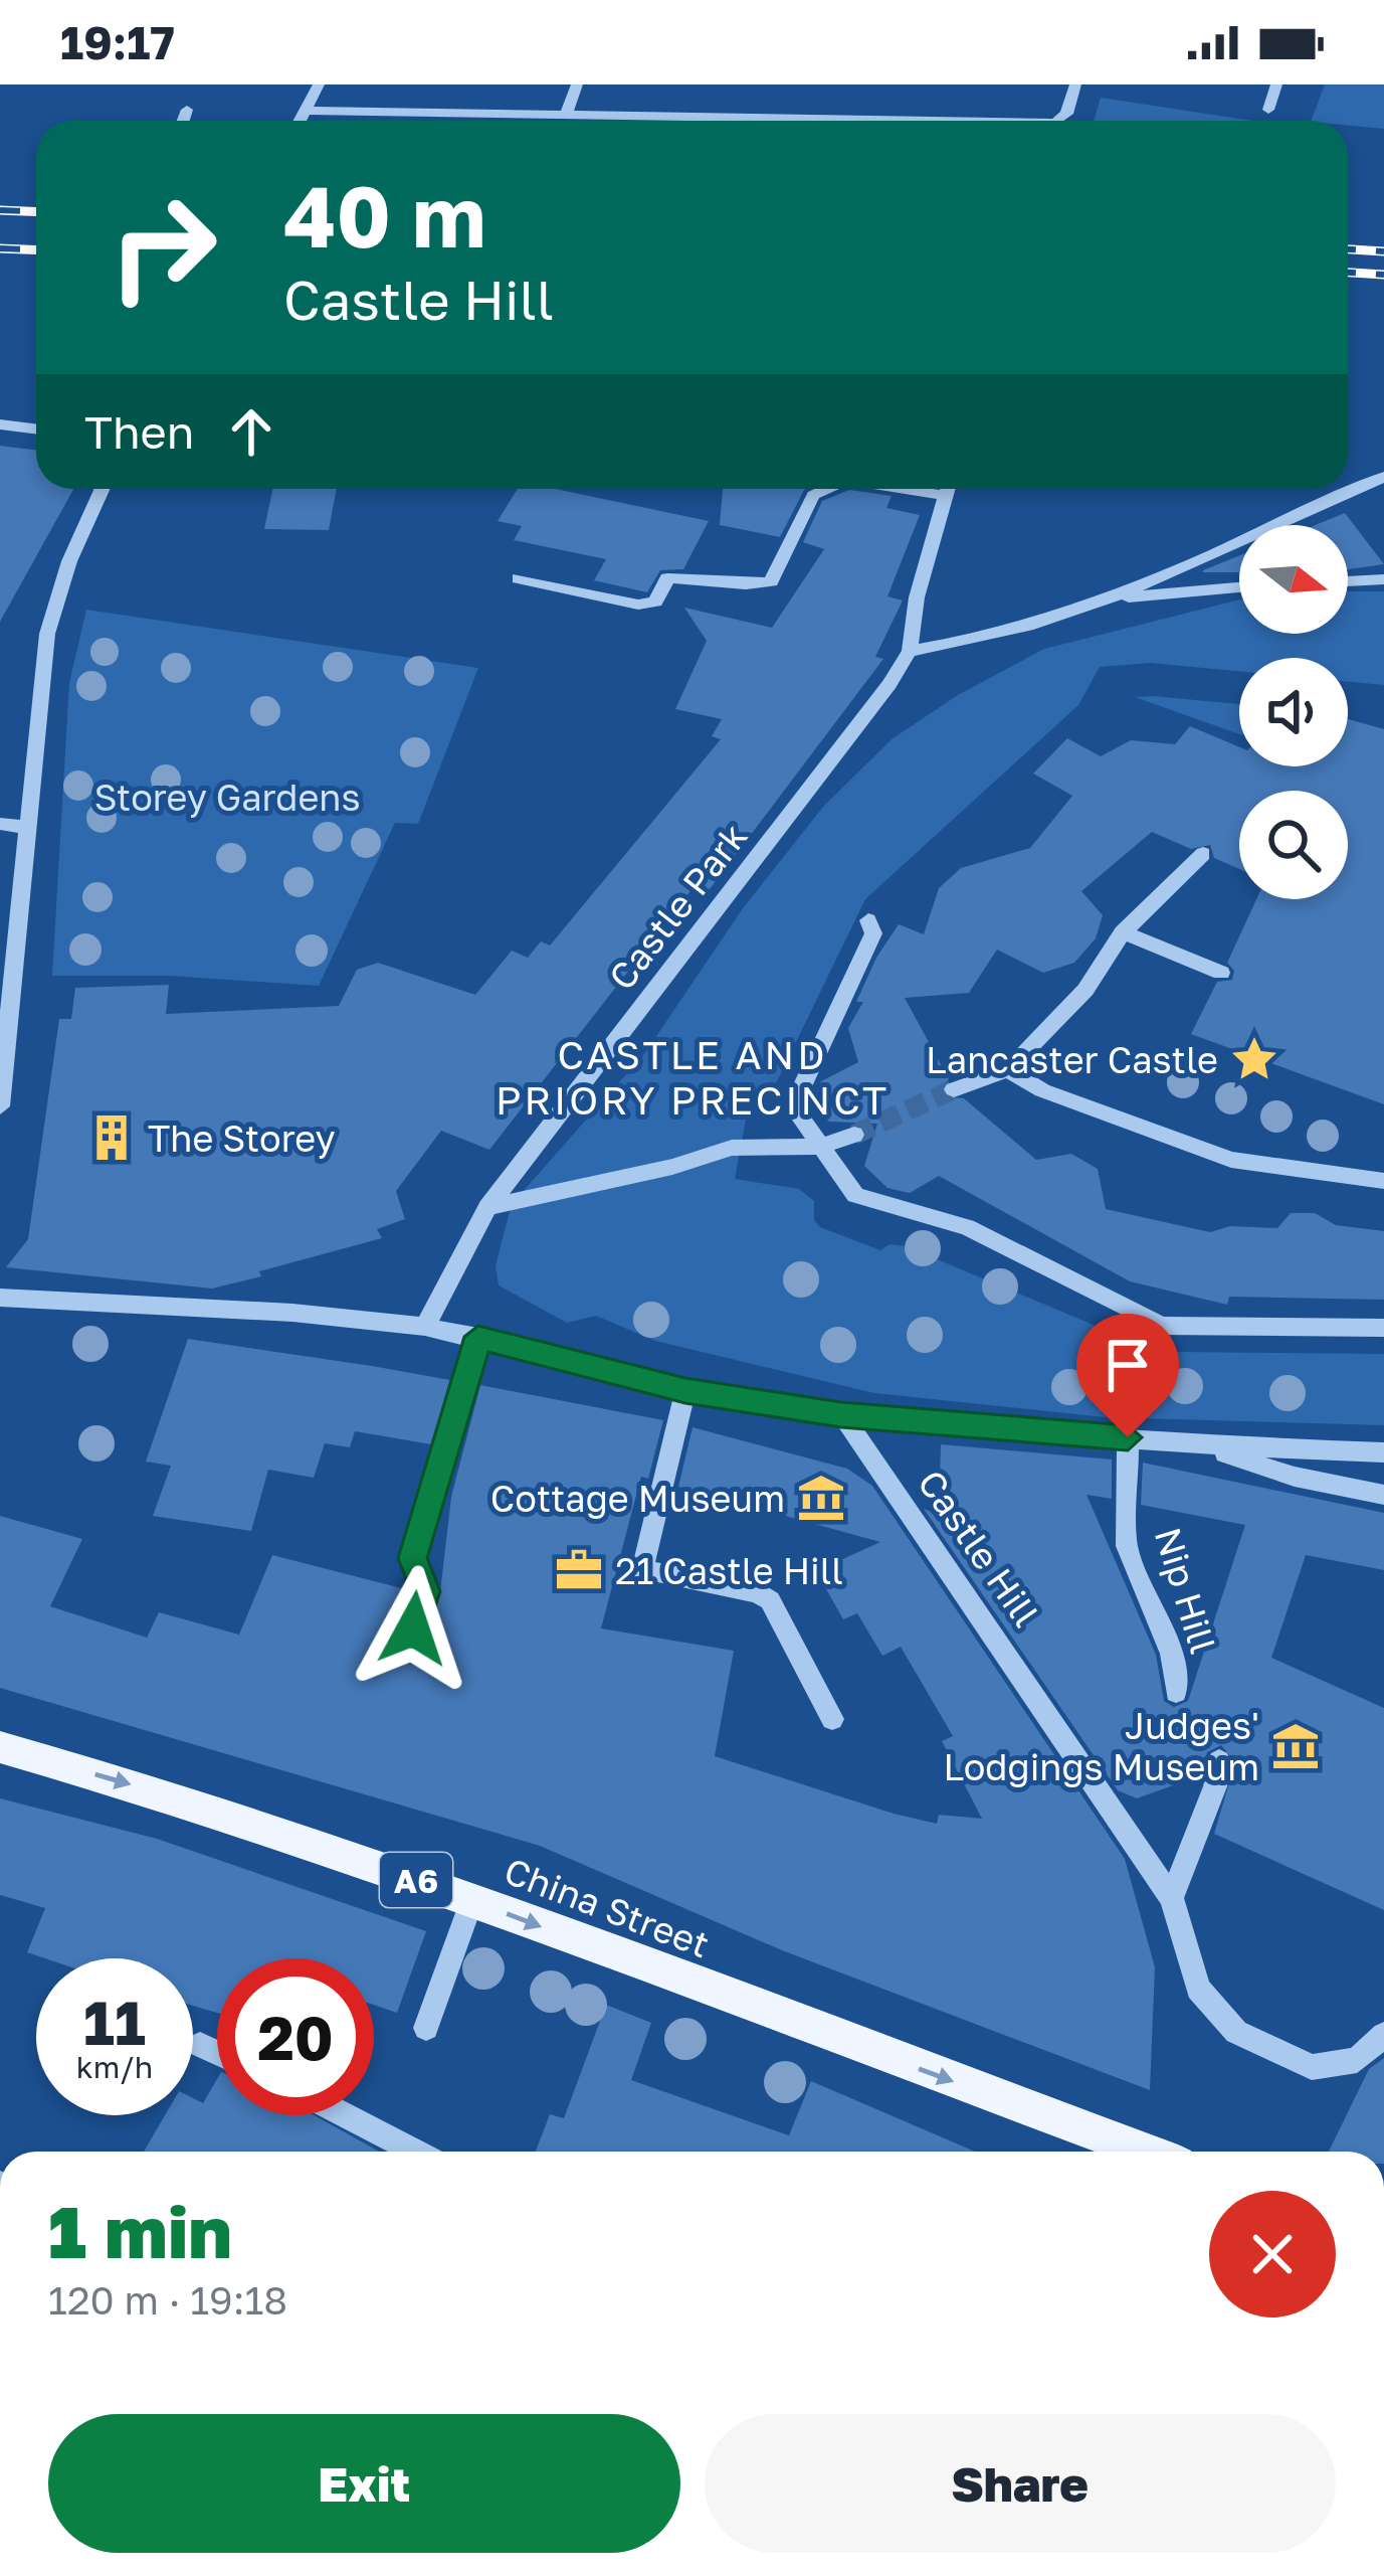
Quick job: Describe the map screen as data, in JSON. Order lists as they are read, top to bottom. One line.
{"streets":{"main road":["A6","China Street"],"street":["Castle Park","Castle Hill","Nip Hill"]},"one_way":["China Street"],"districts":["CASTLE AND PRIORY PRECINCT"],"parks":["Storey Gardens"],"places":{"place":["Lancaster Castle"],"building":["The Storey"],"museum":["Cottage Museum","Judges' Lodgings Museum"],"office":["21 Castle Hill"]},"north":"right","page":{"status":"19:17","turn":["40 m","Castle Hill"],"then":"Then","speed":"11 km/h","limit":"20","heading":["1 min","120 m · 19:18"],"buttons":["Exit","Share"]}}
